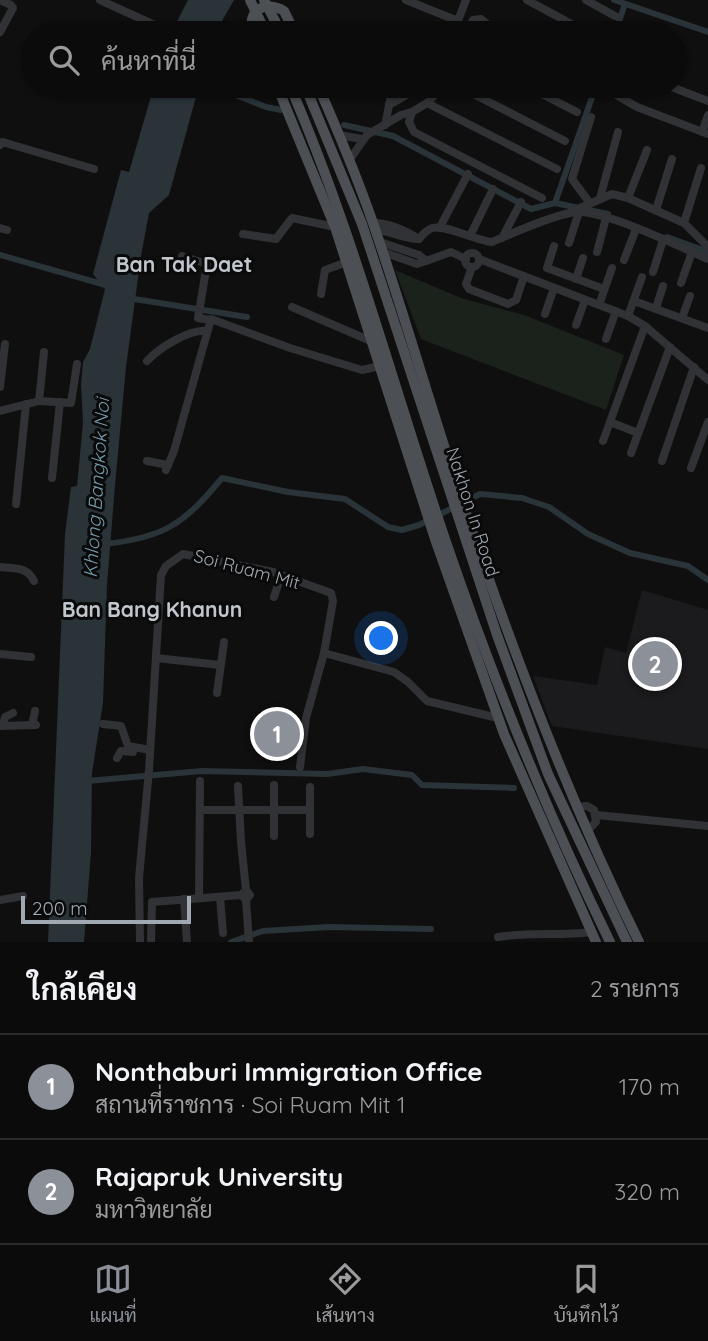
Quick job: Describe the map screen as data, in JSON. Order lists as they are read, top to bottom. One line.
{"streets":{"main road":["Nakhon In Road"],"street":["Soi Ruam Mit"]},"districts":["Ban Tak Daet","Ban Bang Khanun"],"water":["Khlong Bangkok Noi"],"scale_bar":"200 m","page":{"search":"ค้นหาที่นี่","pins":["2","1"],"scale":"200 m","heading":["ใกล้เคียง","2 รายการ"],"list":[{"mark":"1","name":"Nonthaburi Immigration Office","note":"สถานที่ราชการ · Soi Ruam Mit 1","value":"170 m"},{"mark":"2","name":"Rajapruk University","note":"มหาวิทยาลัย","value":"320 m"}],"nav":["แผนที่","เส้นทาง","บันทึกไว้"]}}
